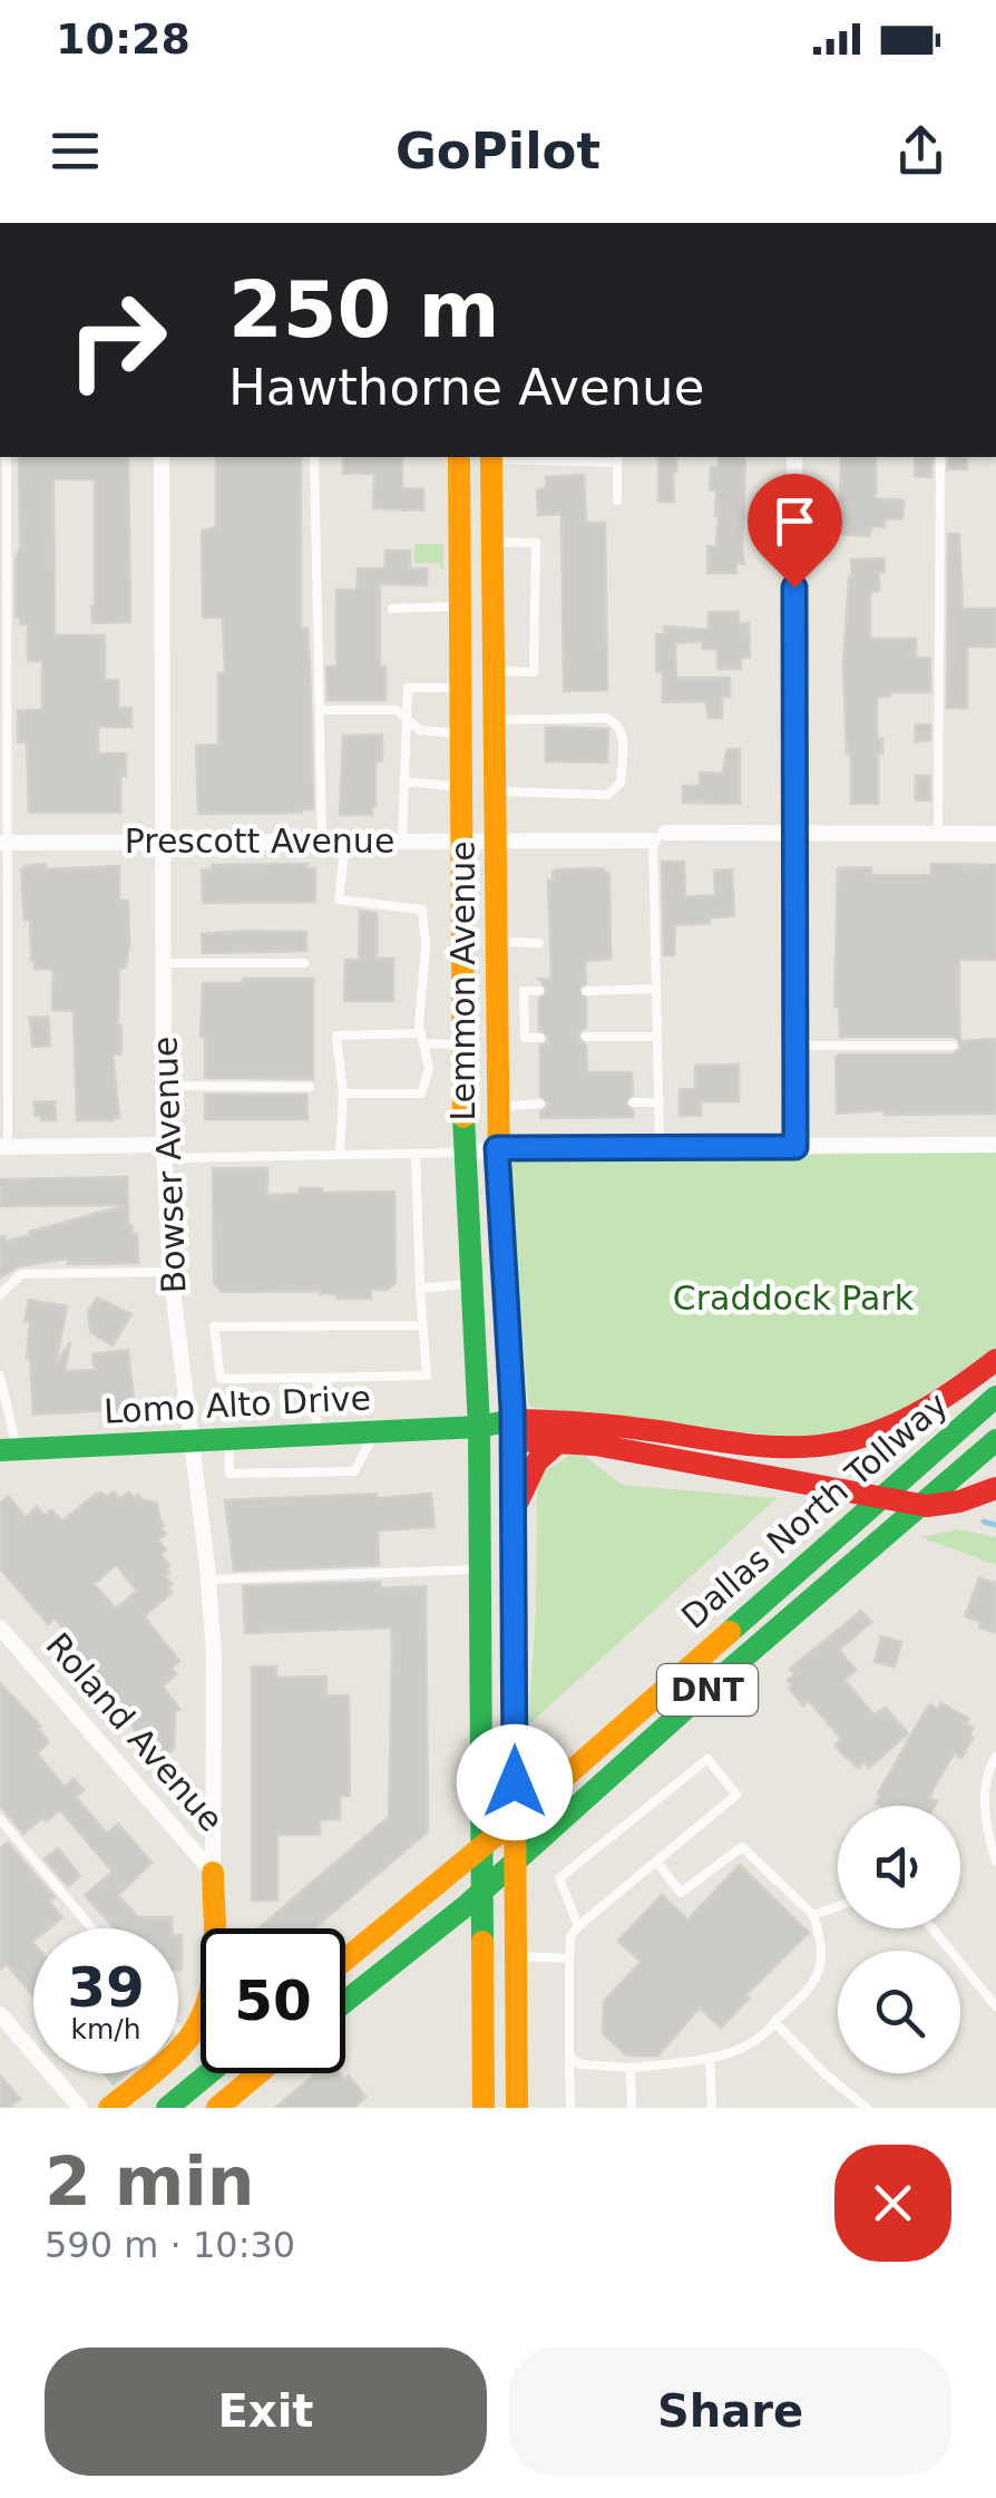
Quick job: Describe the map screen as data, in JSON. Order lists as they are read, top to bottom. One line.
{"streets":{"main road":["Lemmon Avenue","Lomo Alto Drive","Dallas North Tollway","DNT","Roland Avenue"],"street":["Prescott Avenue","Bowser Avenue"]},"crossings":[["Prescott Avenue","Lemmon Avenue"],["Prescott Avenue","Bowser Avenue"],["Lemmon Avenue","Lomo Alto Drive"],["Bowser Avenue","Lomo Alto Drive"],["Bowser Avenue","Roland Avenue"]],"parks":["Craddock Park"],"page":{"status":"10:28","header":"GoPilot","turn":["250 m","Hawthorne Avenue"],"speed":"39 km/h","limit":"50","heading":["2 min","590 m · 10:30"],"buttons":["Exit","Share"]}}
